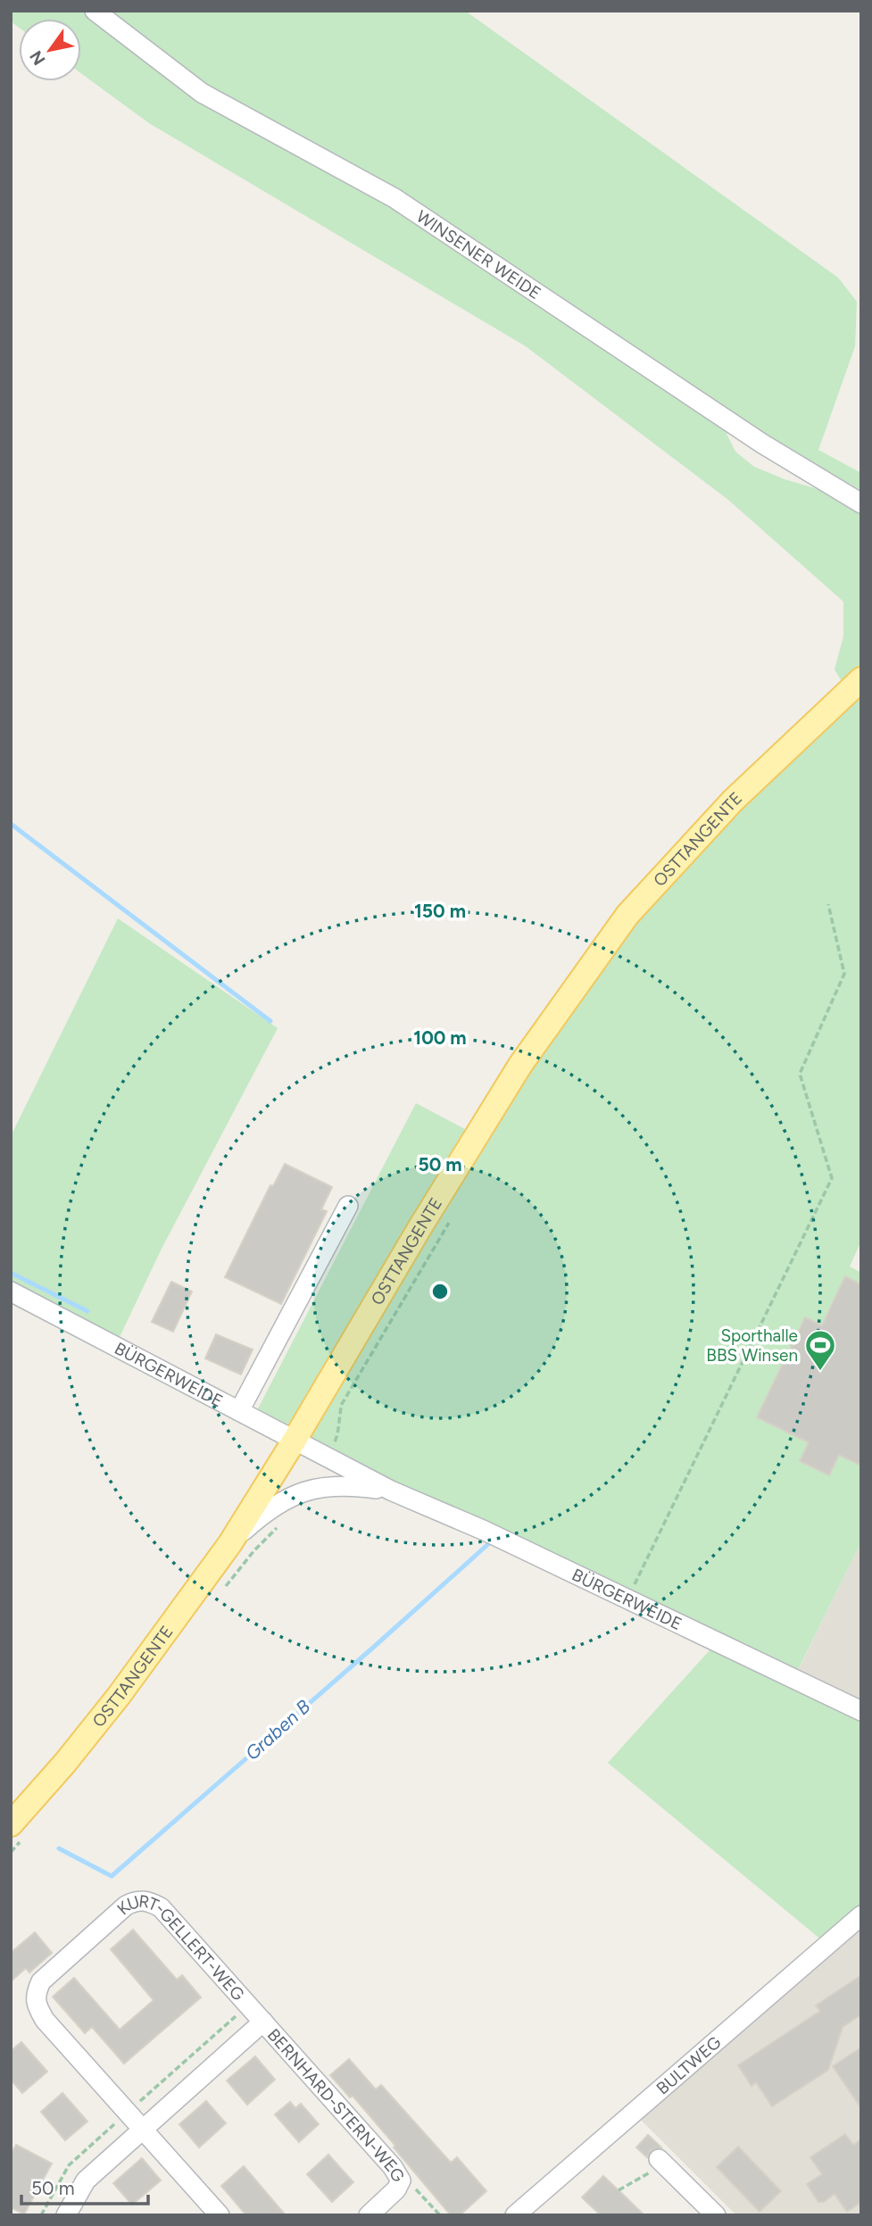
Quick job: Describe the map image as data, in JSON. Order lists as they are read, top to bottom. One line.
{"streets":{"main road":["OSTTANGENTE"],"street":["WINSENER WEIDE","BÜRGERWEIDE","KURT-GELLERT-WEG","BULTWEG","BERNHARD-STERN-WEG"]},"crossings":[["OSTTANGENTE","BÜRGERWEIDE"],["KURT-GELLERT-WEG","BERNHARD-STERN-WEG"]],"water":["Graben B"],"places":{"sports":["Sporthalle BBS Winsen"]},"scale_bar":"50 m","north":"bottom left","rings":["150 m","100 m","50 m"]}
